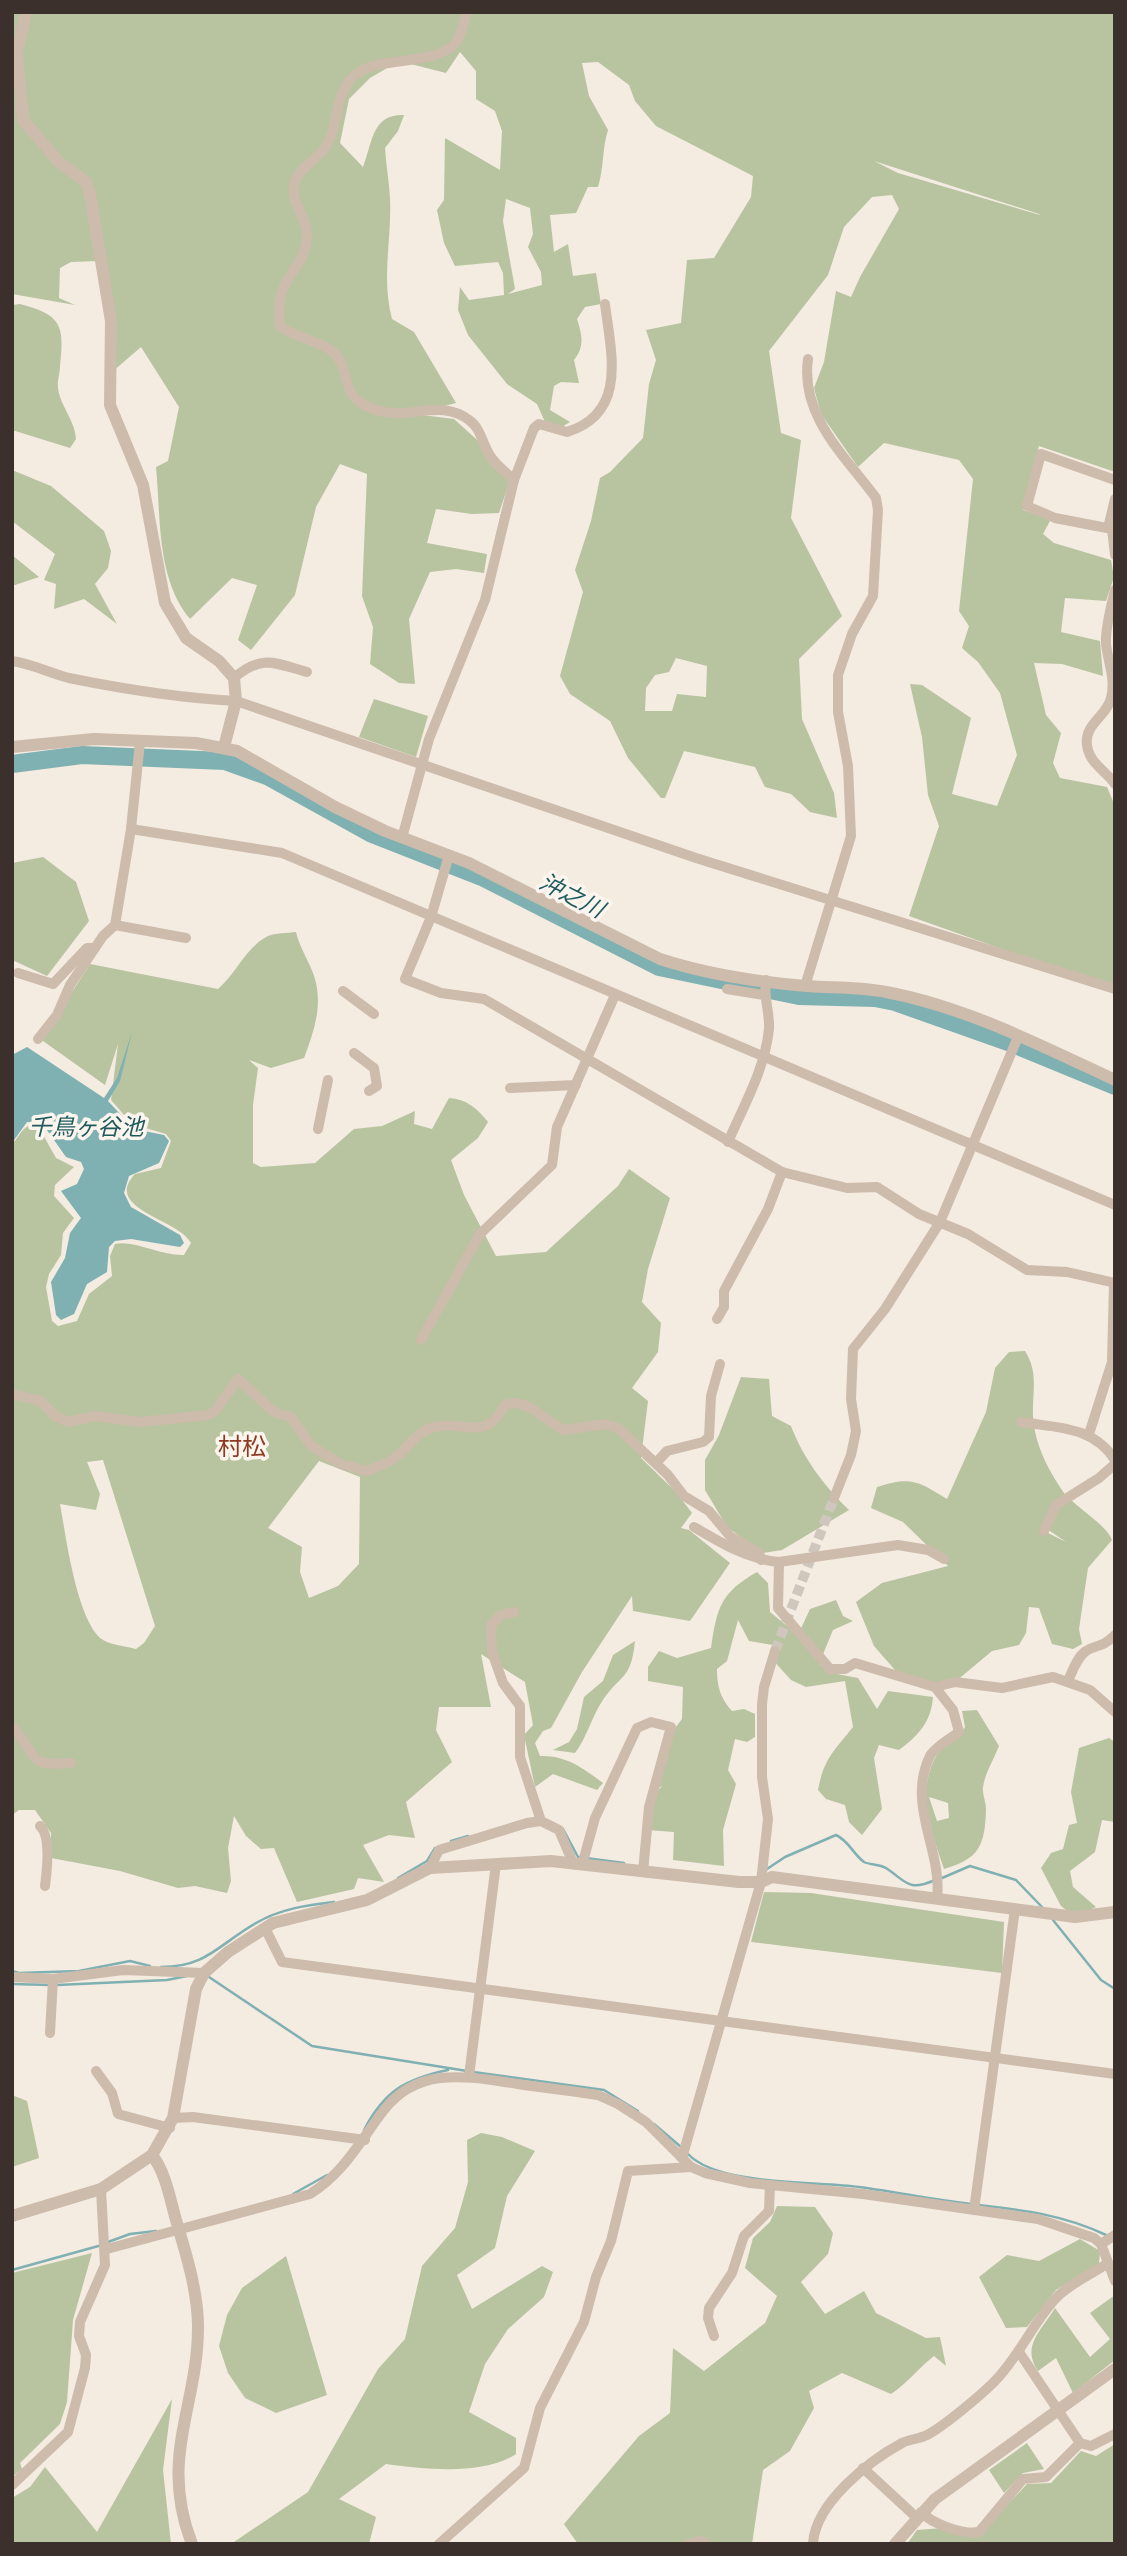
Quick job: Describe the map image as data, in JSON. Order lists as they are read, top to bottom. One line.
{"districts":["村松"],"water":["沖之川","千鳥ヶ谷池"]}
